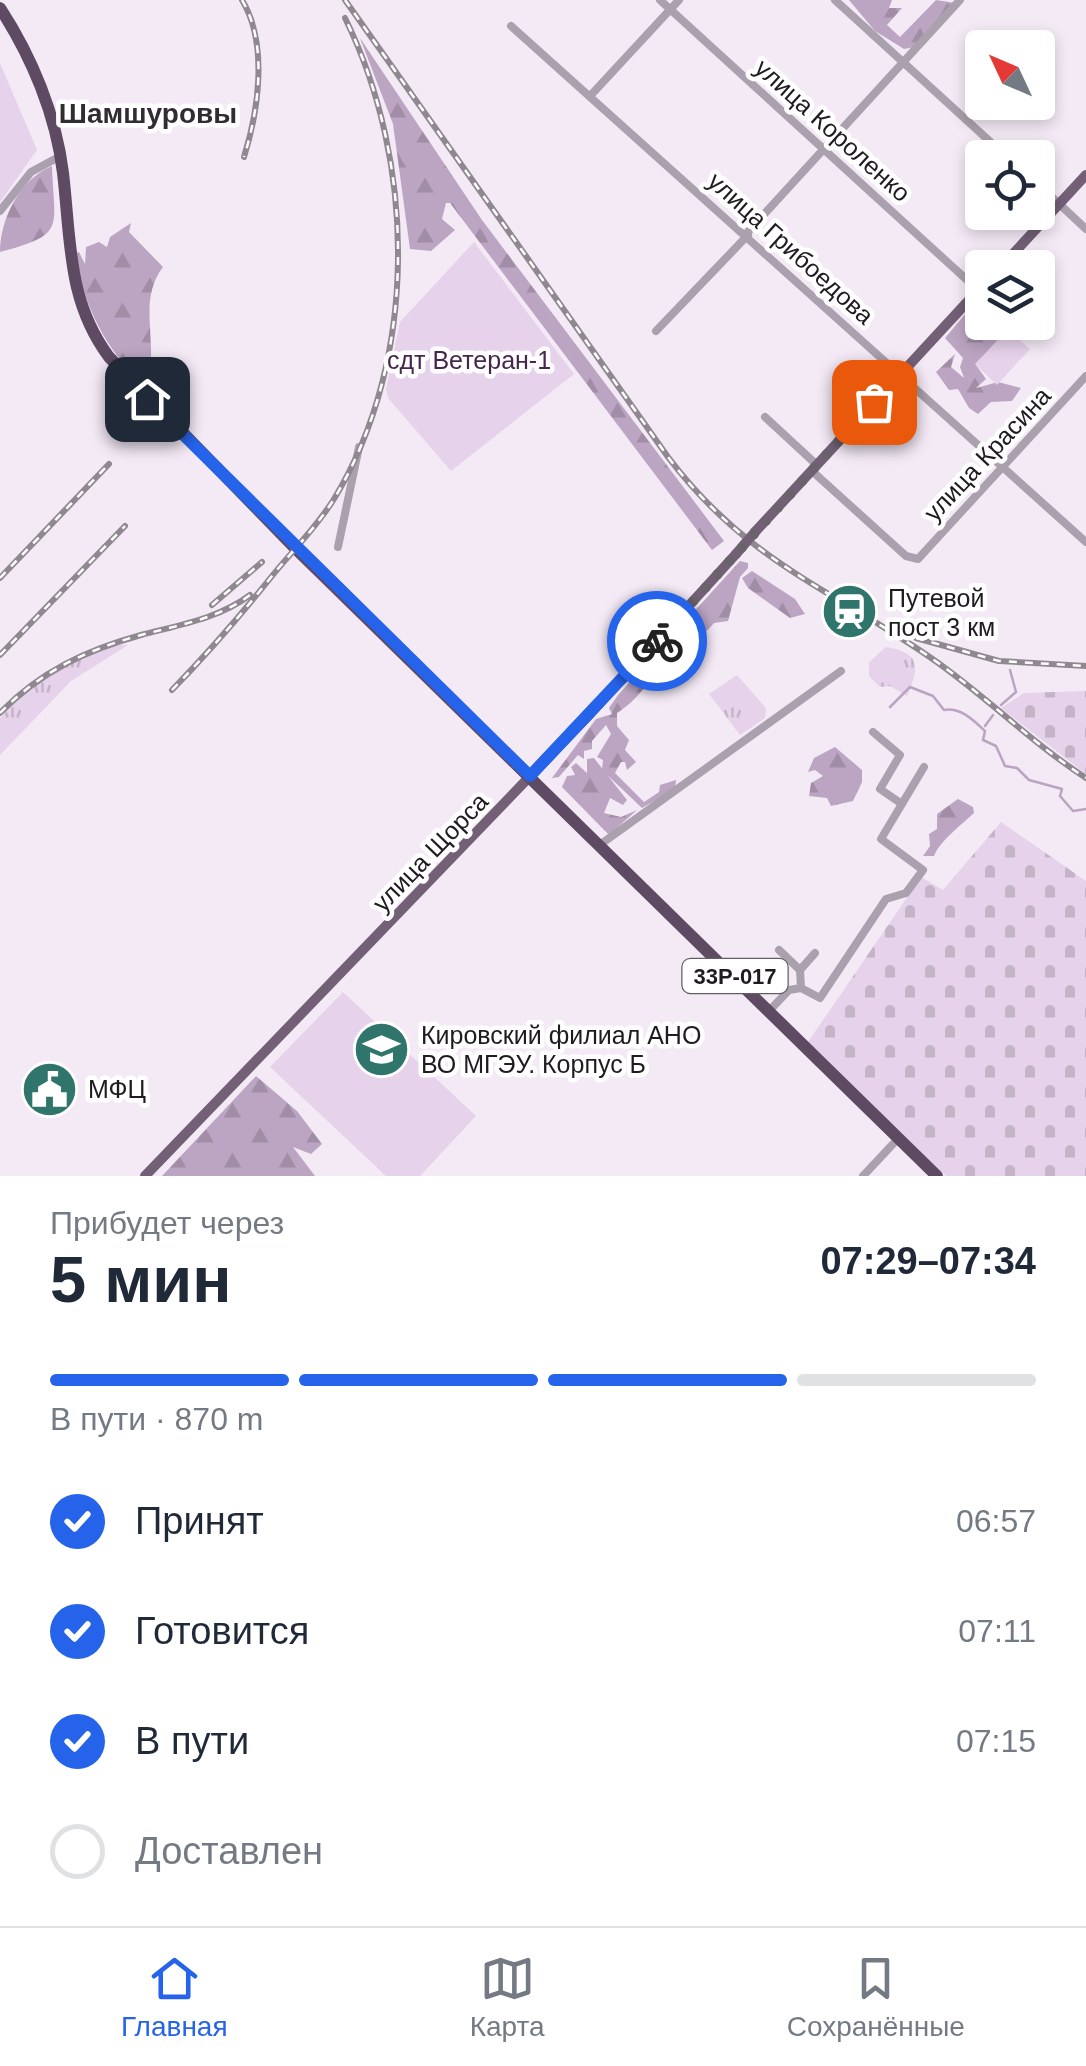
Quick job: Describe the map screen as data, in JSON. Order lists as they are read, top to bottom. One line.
{"streets":{"highway":["33Р-017"],"main road":["улица Щорса"],"street":["улица Короленко","улица Грибоедова","улица Красина"]},"crossings":[["улица Грибоедова","улица Красина"],["улица Грибоедова","улица Щорса"],["улица Красина","улица Щорса"],["улица Щорса","33Р-017"]],"districts":["Шамшуровы"],"parks":["сдт Ветеран-1"],"places":{"station":["Путевой пост 3 км"],"school or university":["Кировский филиал АНО ВО МГЭУ. Корпус Б"],"public building":["МФЦ"]},"north":"top left","page":{"heading":["5 мин","Прибудет через","07:29–07:34"],"bar":"В пути · 870 m","list":[["Принят","06:57"],["Готовится","07:11"],["В пути","07:15"],"Доставлен"],"tabs":["Главная","Карта","Сохранённые"]}}
